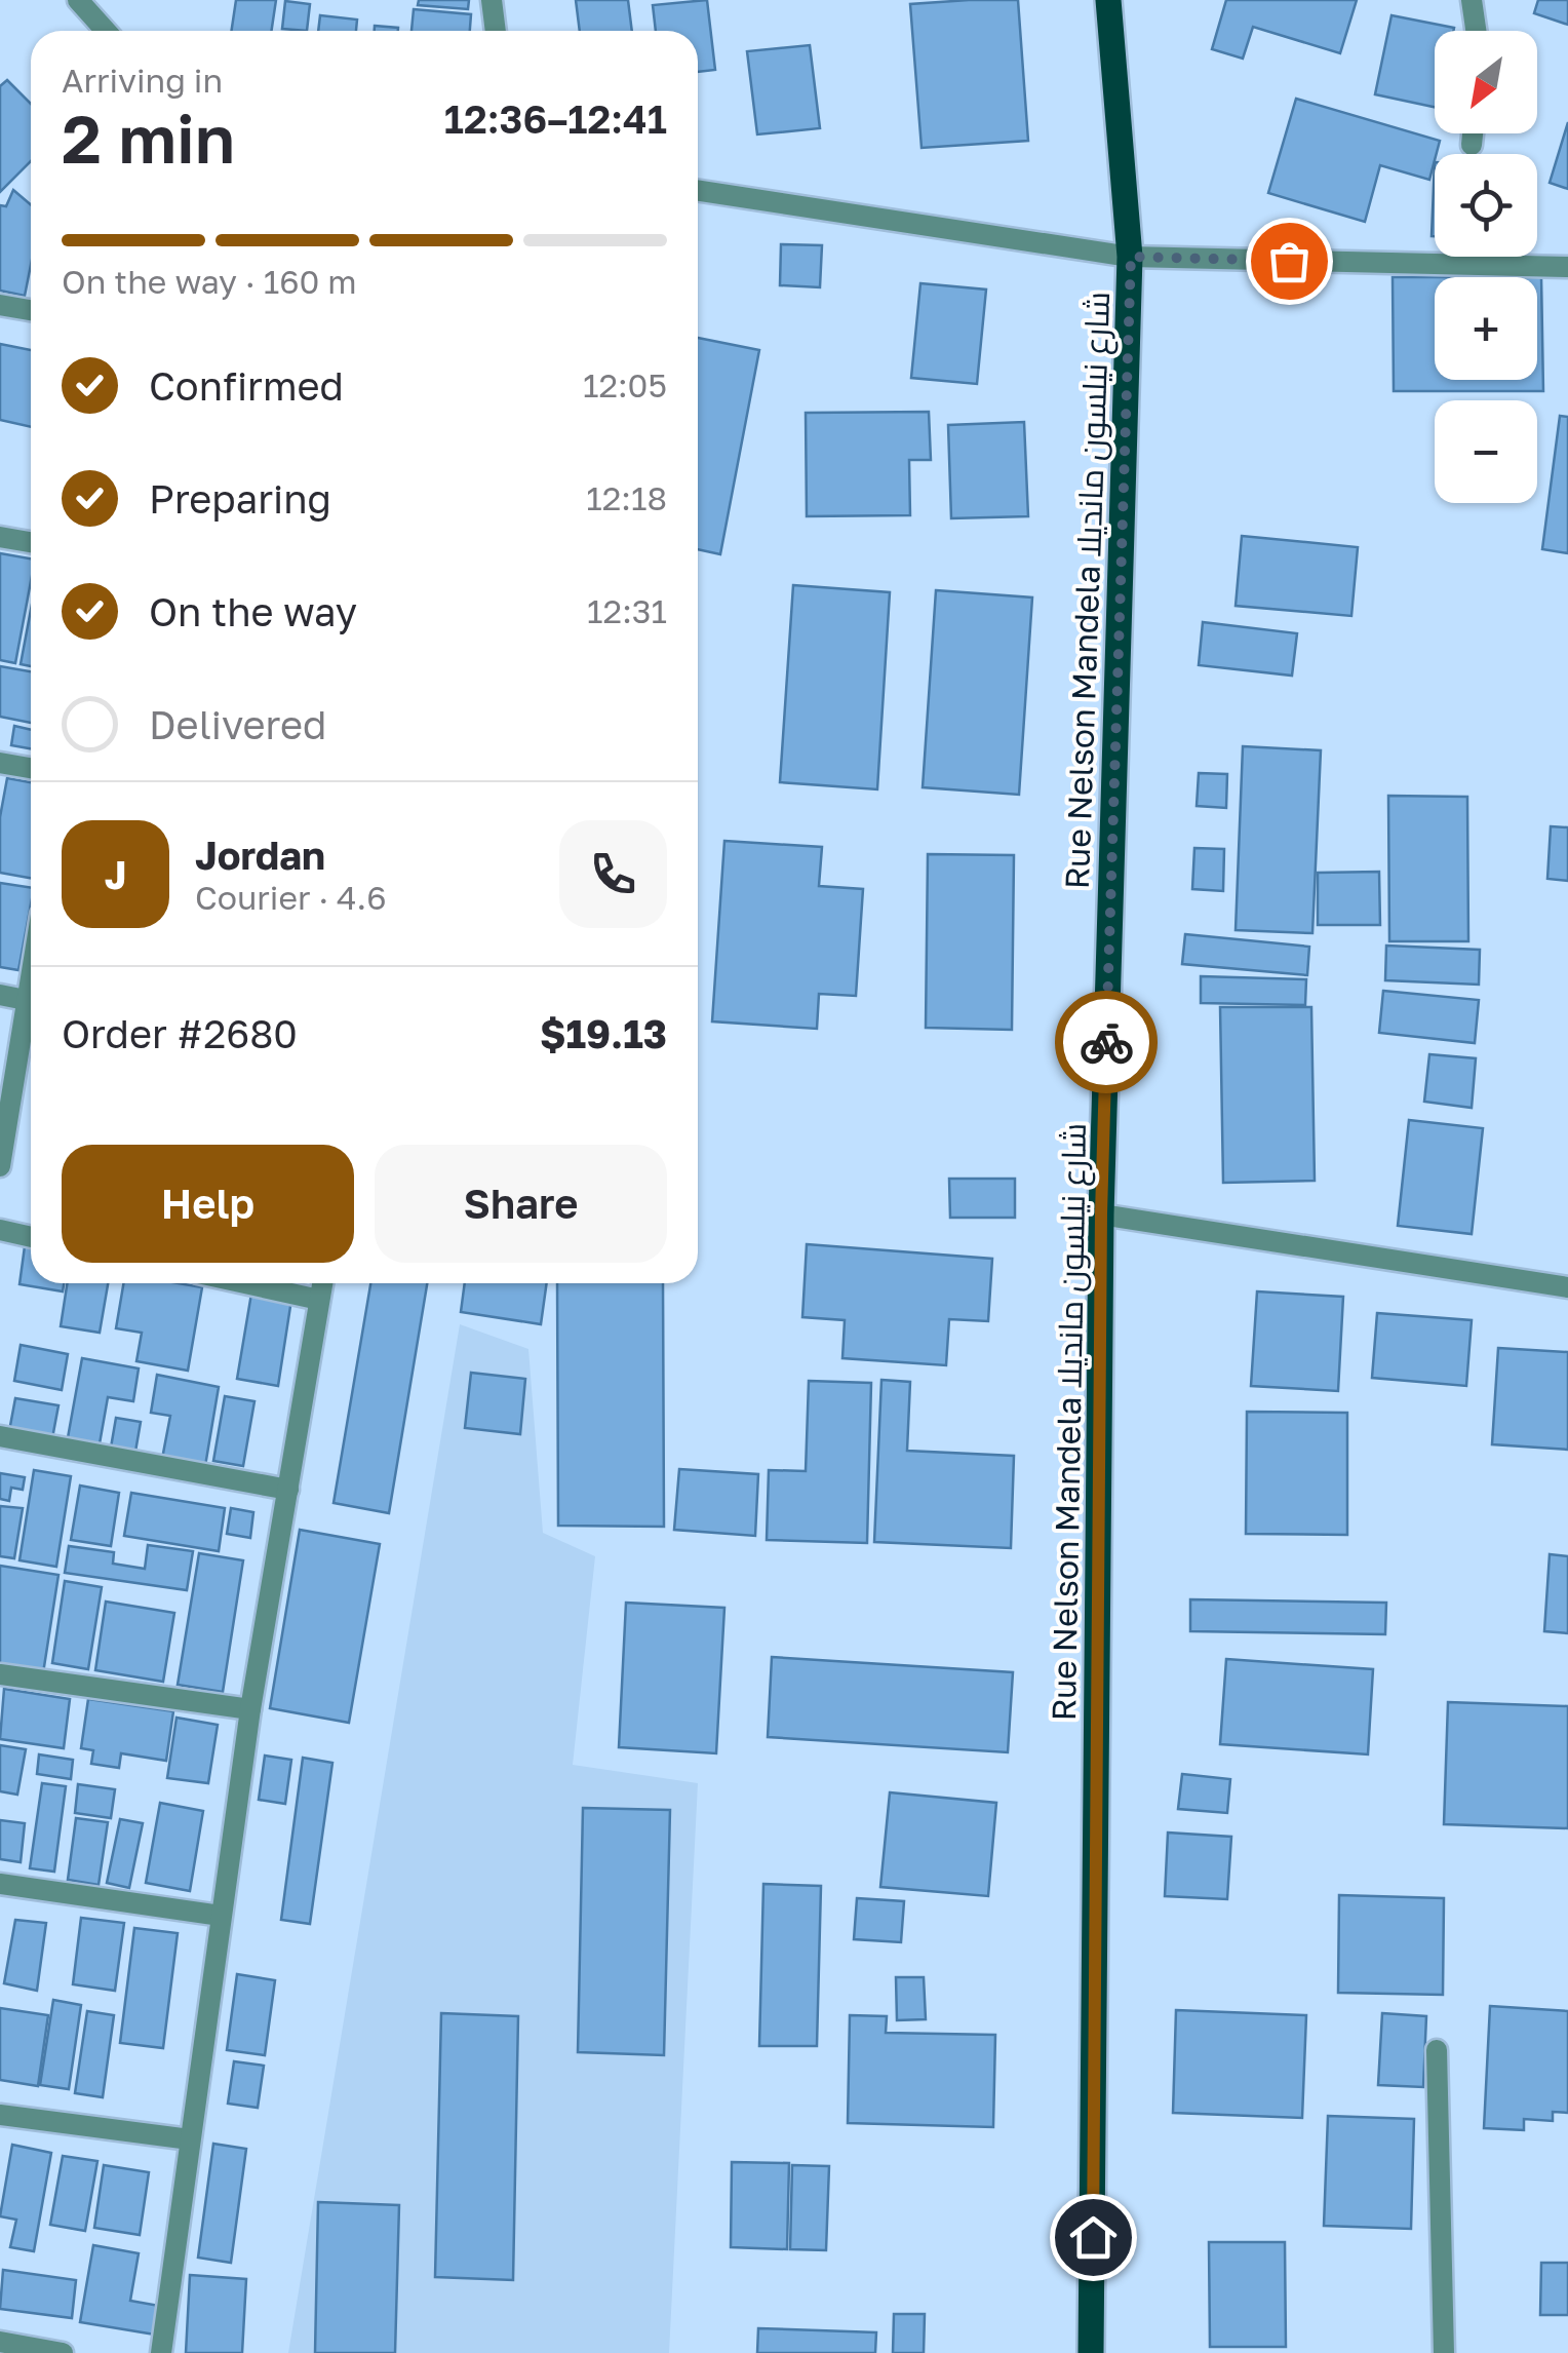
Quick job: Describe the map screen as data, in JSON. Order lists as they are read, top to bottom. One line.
{"streets":{"main road":["Rue Nelson Mandela شارع نيلسون مانديلا"]},"north":"bottom left","page":{"map_buttons":["+","−"],"heading":["2 min","Arriving in","12:36–12:41"],"panel":["Jordan","Courier · 4.6","Order #2680","$19.13"],"bar":"On the way · 160 m","list":[["Confirmed","12:05"],["Preparing","12:18"],["On the way","12:31"],"Delivered"],"round":"J","buttons":["Help","Share"]}}
